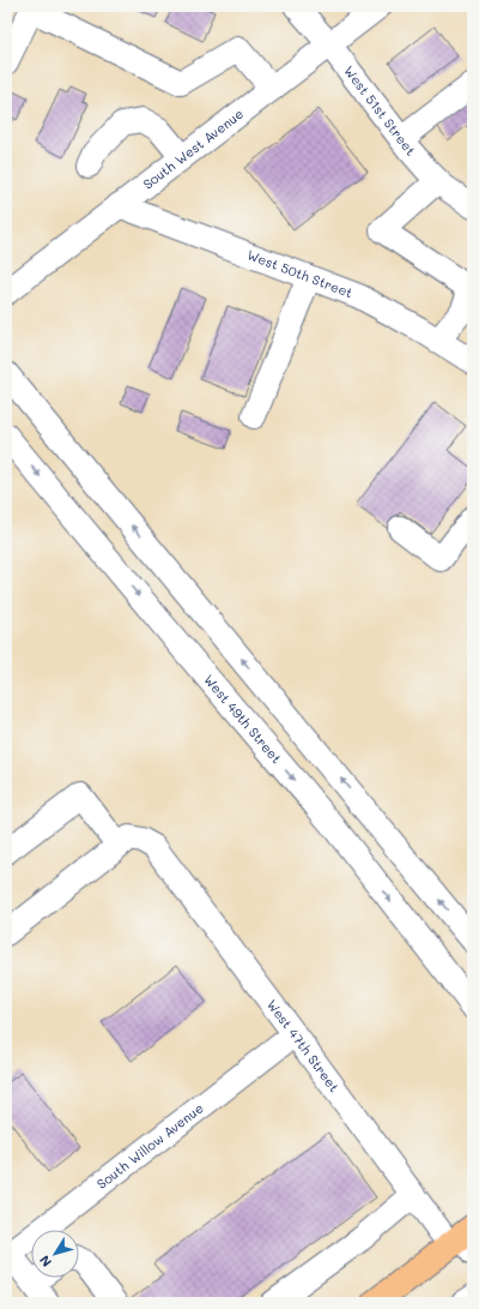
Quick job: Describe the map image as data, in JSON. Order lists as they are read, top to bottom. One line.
{"streets":{"street":["West 51st Street","South West Avenue","West 50th Street","West 49th Street","West 47th Street","South Willow Avenue"]},"crossings":[["West 51st Street","South West Avenue"],["South West Avenue","West 50th Street"],["West 47th Street","South Willow Avenue"]],"north":"bottom left"}
